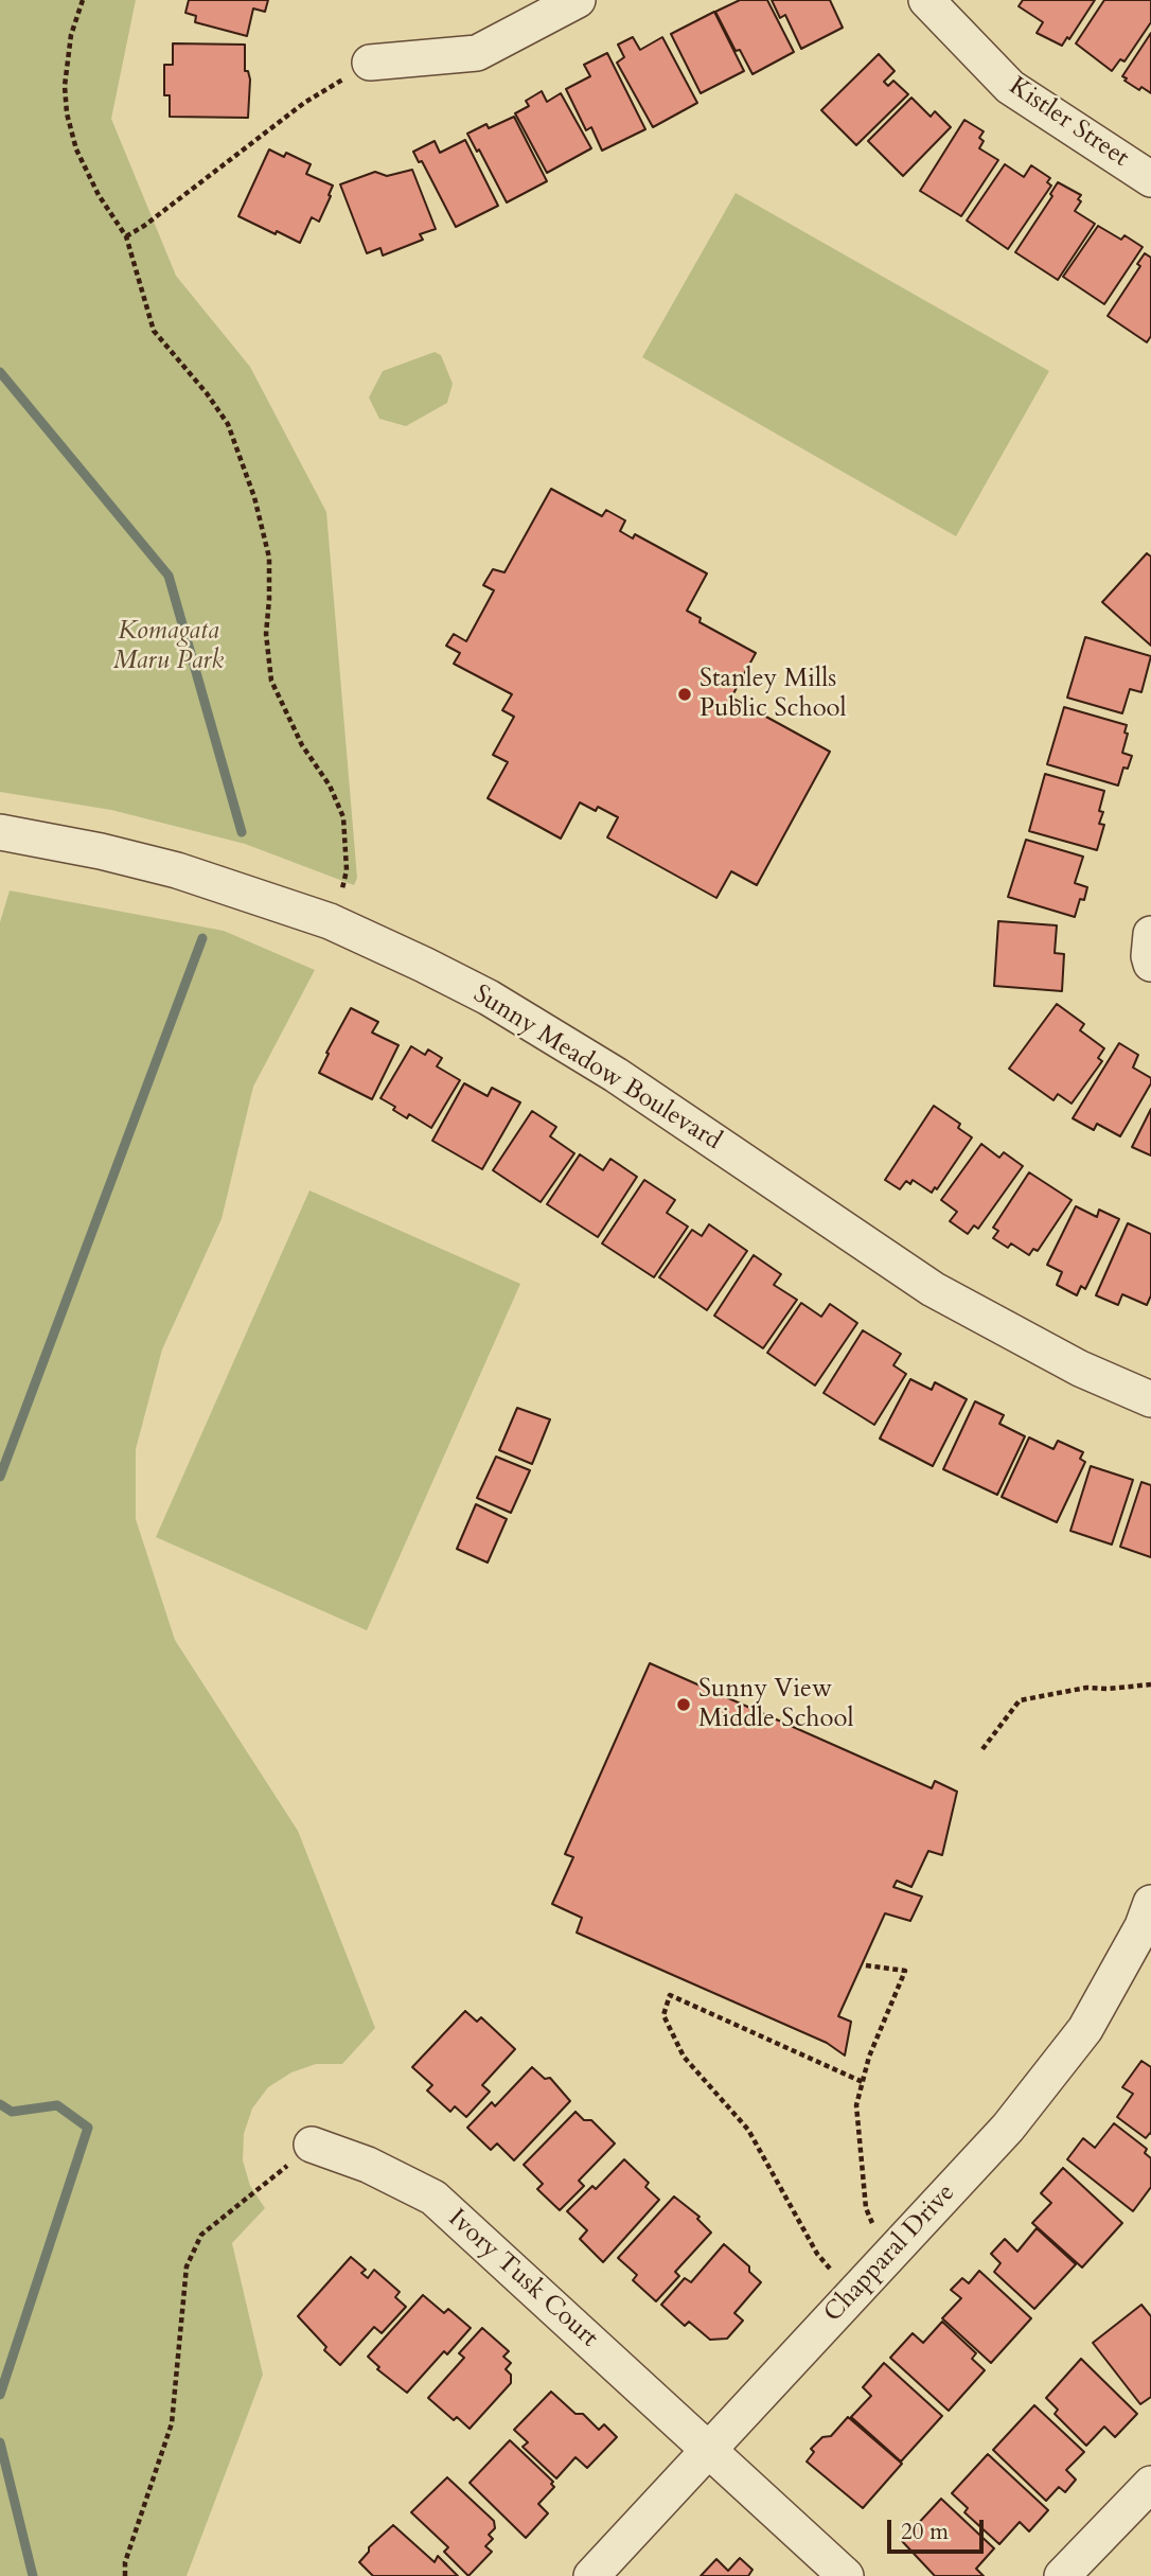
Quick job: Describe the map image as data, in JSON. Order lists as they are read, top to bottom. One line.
{"streets":{"street":["Kistler Street","Sunny Meadow Boulevard","Chapparal Drive","Ivory Tusk Court"]},"crossings":[["Chapparal Drive","Ivory Tusk Court"]],"parks":["Komagata Maru Park"],"places":["Stanley Mills Public School","Sunny View Middle School"],"scale_bar":"20 m"}
